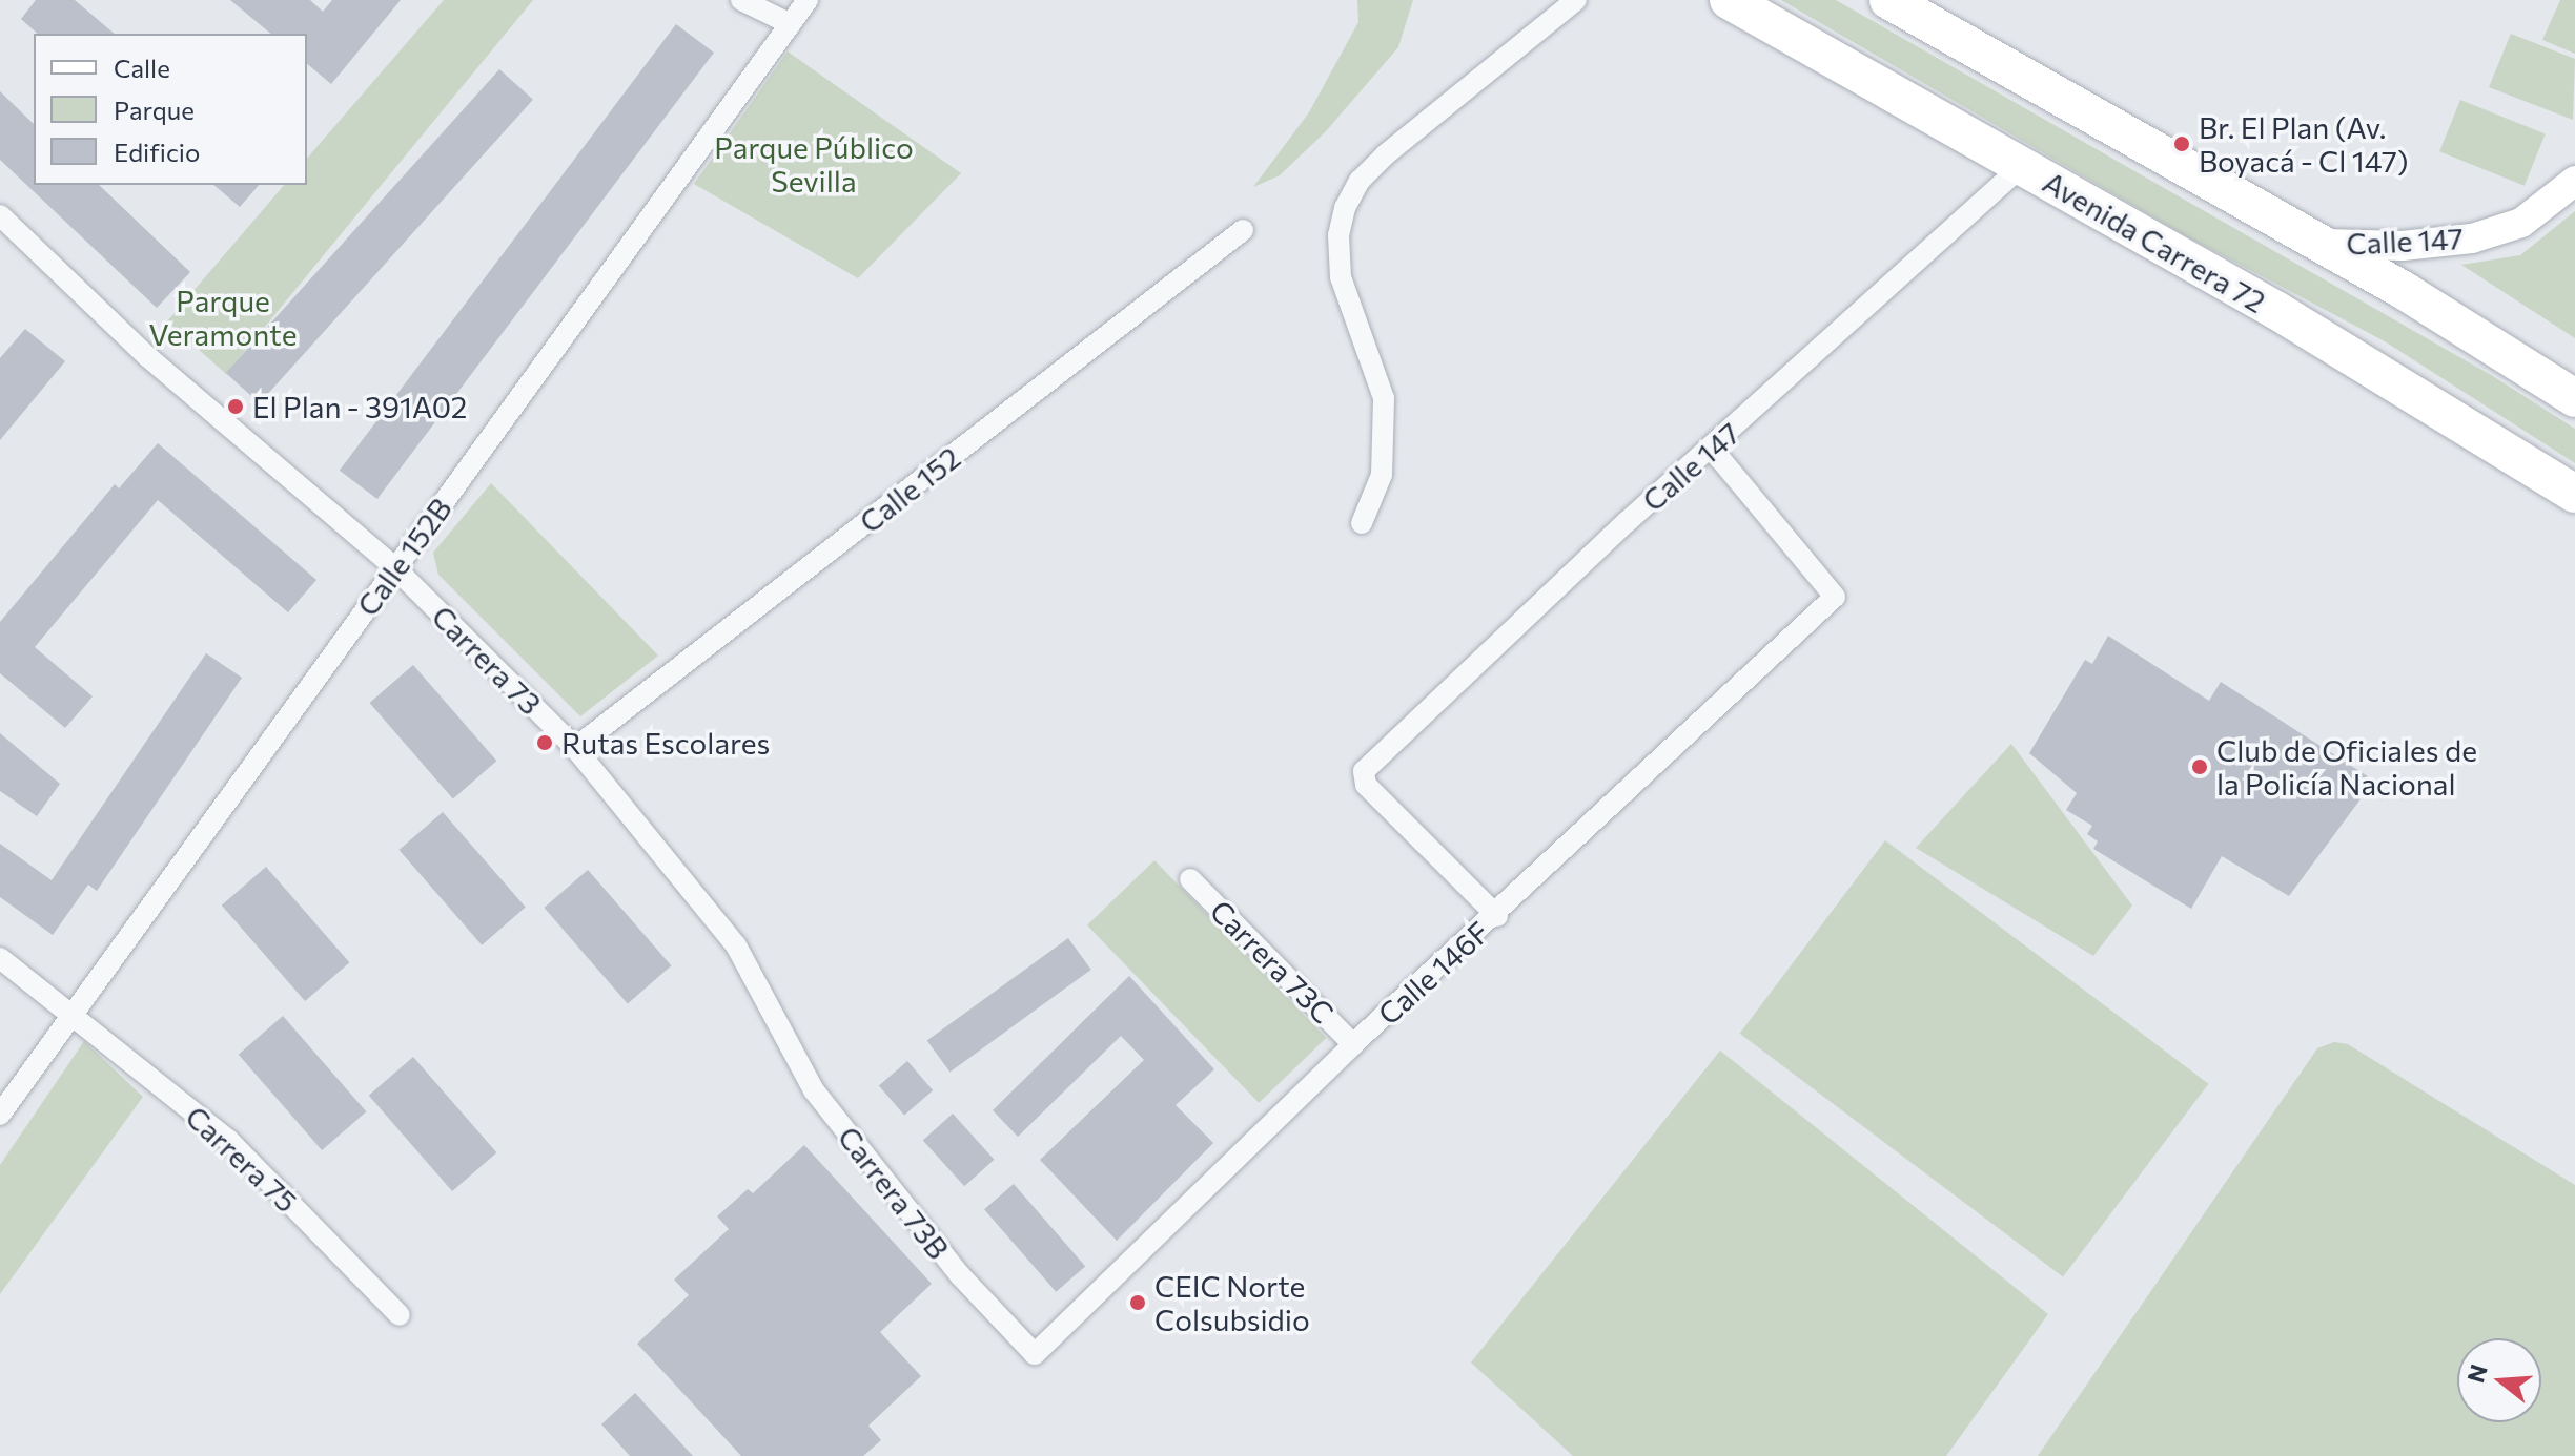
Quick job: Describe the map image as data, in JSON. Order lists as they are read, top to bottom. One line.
{"streets":{"highway":["Avenida Carrera 72"],"main road":["Calle 147"],"street":["Calle 152","Calle 152B","Carrera 73","Carrera 73C","Calle 146F","Carrera 75","Carrera 73B"]},"crossings":[["Calle 147","Avenida Carrera 72"],["Calle 147","Calle 146F"],["Calle 152","Carrera 73"],["Calle 152B","Carrera 73"],["Calle 152B","Carrera 75"],["Carrera 73","Carrera 73B"],["Carrera 73C","Calle 146F"],["Calle 146F","Carrera 73B"]],"parks":["Parque Público Sevilla","Parque Veramonte"],"places":["Br. El Plan (Av. Boyacá - Cl 147)","El Plan - 391A02","Rutas Escolares","Club de Oficiales de la Policía Nacional","CEIC Norte Colsubsidio"],"legend":["Calle","Parque","Edificio"],"north":"left"}
